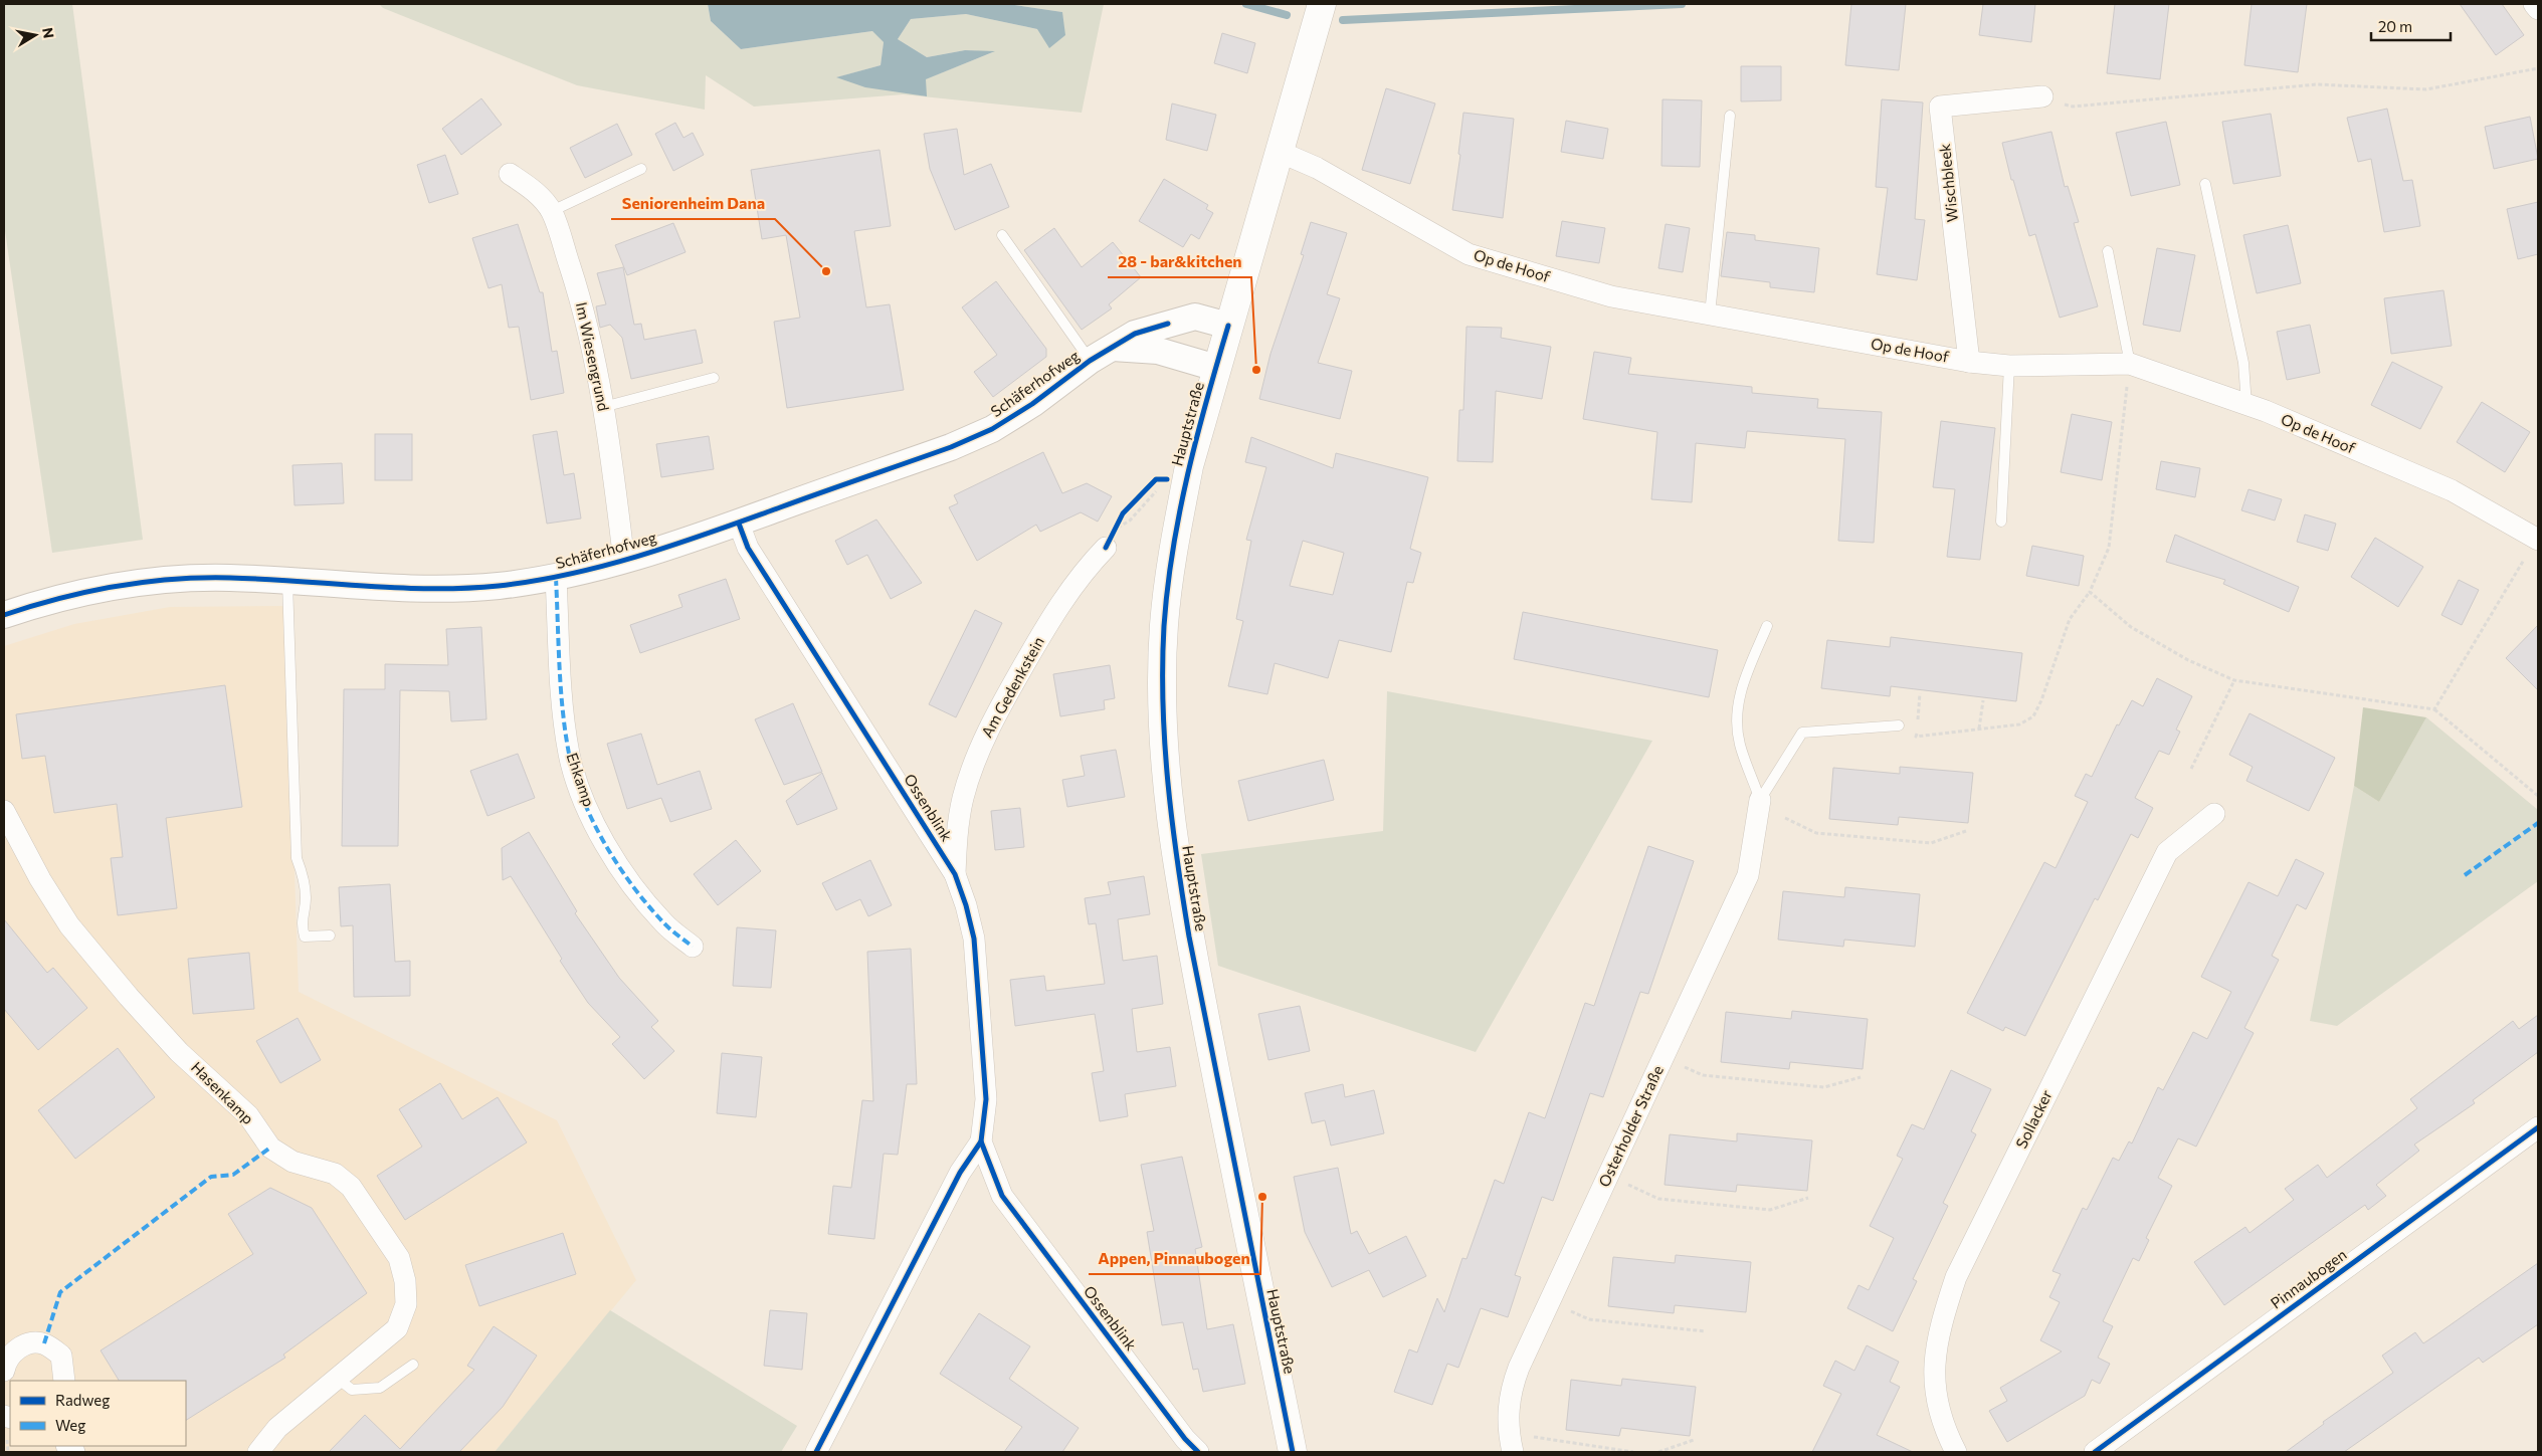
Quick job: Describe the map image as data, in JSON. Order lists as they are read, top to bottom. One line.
{"streets":{"main road":["Hauptstraße"],"street":["Wischbleek","Op de Hoof","Im Wiesengrund","Schäferhofweg","Am Gedenkstein","Ehkamp","Ossenblink","Hasenkamp","Sollacker","Osterholder Straße","Pinnaubogen"]},"crossings":[["Wischbleek","Op de Hoof"],["Op de Hoof","Hauptstraße"],["Im Wiesengrund","Schäferhofweg"],["Schäferhofweg","Hauptstraße"],["Schäferhofweg","Ehkamp"],["Schäferhofweg","Ossenblink"],["Am Gedenkstein","Ossenblink"]],"places":["Seniorenheim Dana","28 - bar&kitchen","Appen, Pinnaubogen"],"legend":["Radweg","Weg"],"scale_bar":"20 m","north":"right"}
